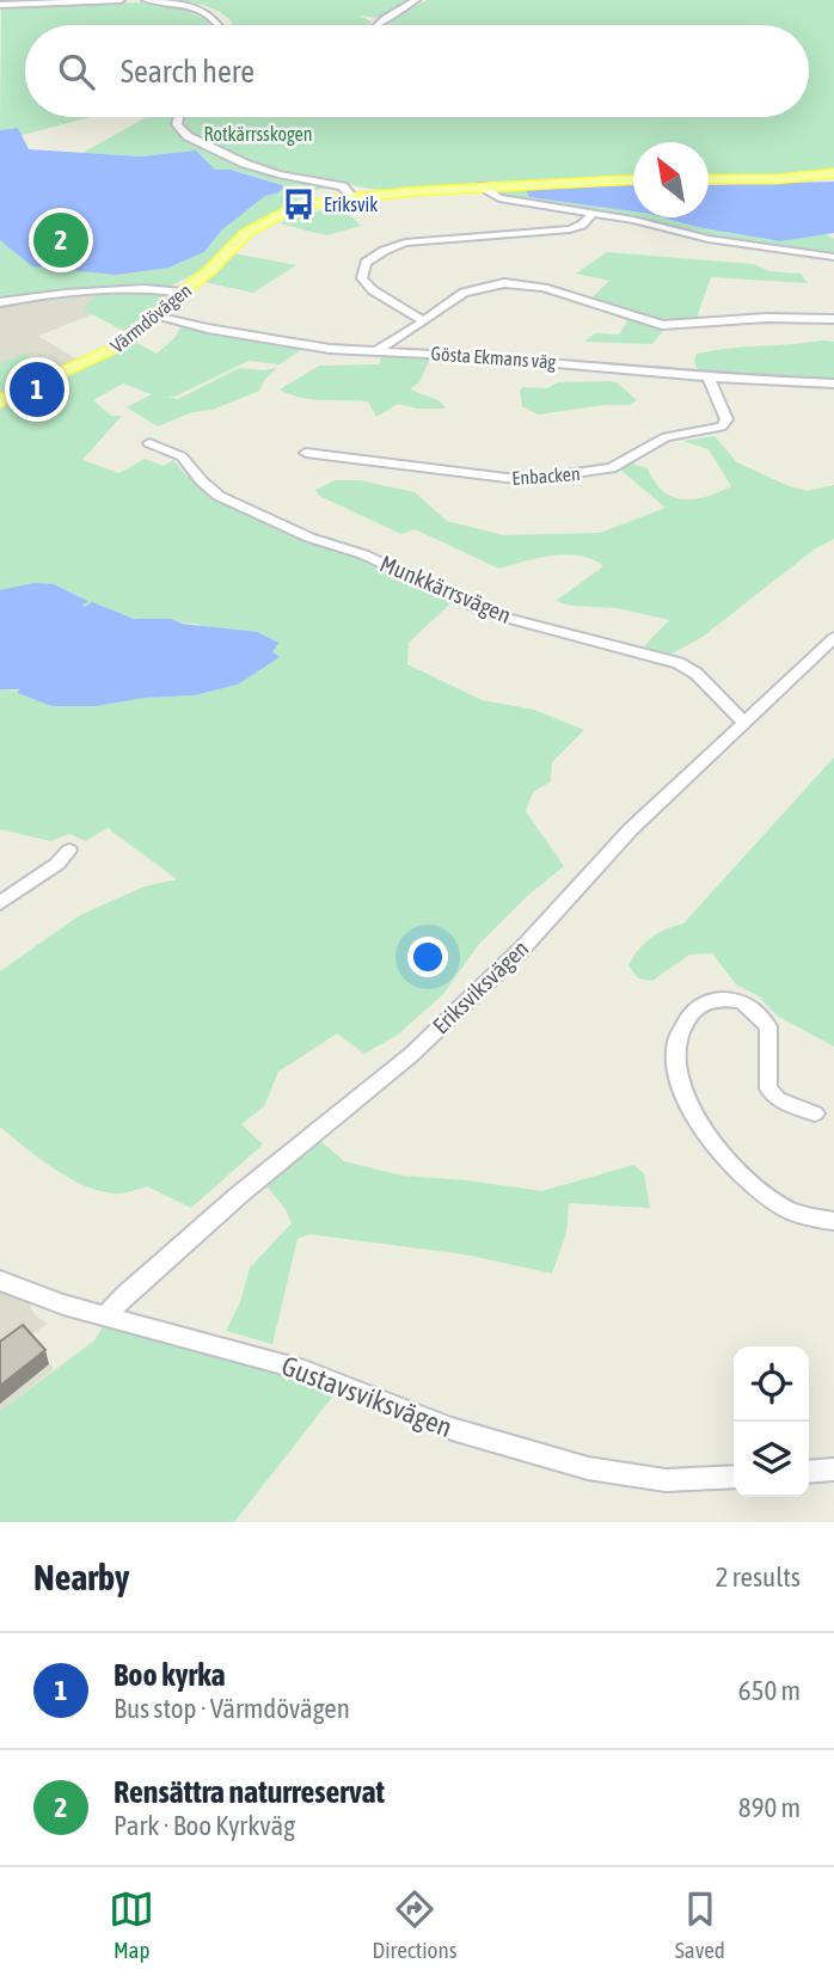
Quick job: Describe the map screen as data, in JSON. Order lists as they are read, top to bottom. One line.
{"streets":{"main road":["Värmdövägen"],"street":["Gösta Ekmans väg","Enbacken","Munkkärrsvägen","Eriksviksvägen","Gustavsviksvägen"]},"crossings":[["Värmdövägen","Gösta Ekmans väg"],["Gösta Ekmans väg","Enbacken"],["Munkkärrsvägen","Eriksviksvägen"],["Eriksviksvägen","Gustavsviksvägen"]],"parks":["Rotkärrsskogen"],"places":{"bus stop":["Eriksvik"]},"north":"top left","page":{"search":"Search here","pins":["2","1"],"heading":["Nearby","2 results"],"list":[{"mark":"1","name":"Boo kyrka","note":"Bus stop · Värmdövägen","value":"650 m"},{"mark":"2","name":"Rensättra naturreservat","note":"Park · Boo Kyrkväg","value":"890 m"}],"nav":["Map","Directions","Saved"]}}
